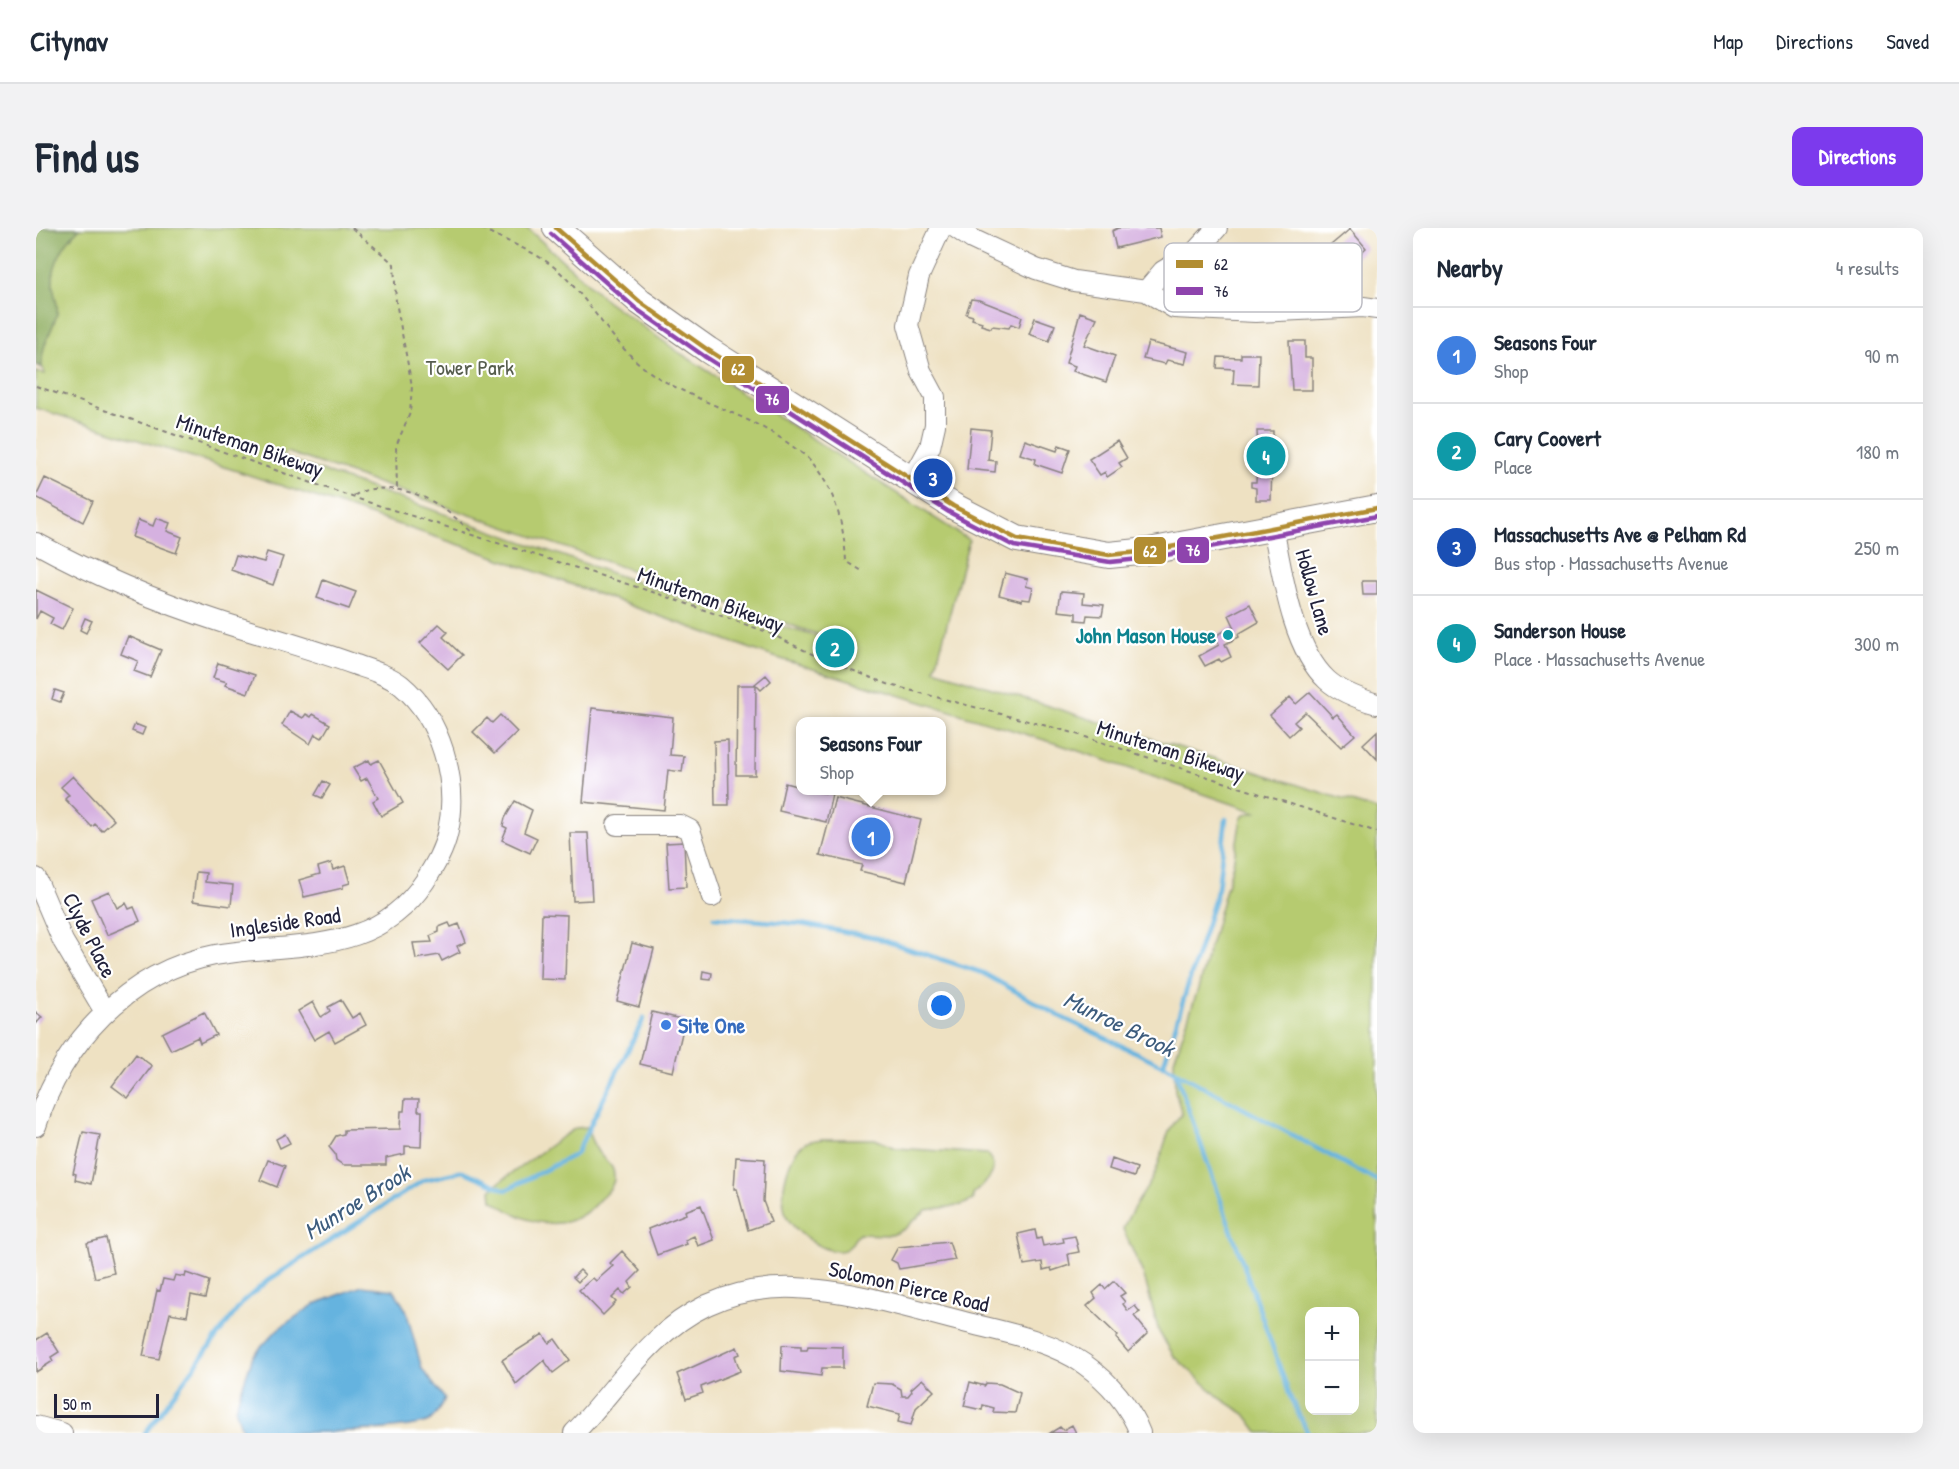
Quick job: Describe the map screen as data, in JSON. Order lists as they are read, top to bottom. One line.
{"streets":{"street":["Hollow Lane","Ingleside Road","Clyde Place","Solomon Pierce Road"],"path":["Minuteman Bikeway"]},"crossings":[["Ingleside Road","Clyde Place"]],"water":["Munroe Brook"],"parks":["Tower Park"],"places":["John Mason House","Site One"],"lines":["transit line 62","transit line 76"],"legend":["62","76"],"scale_bar":"50 m","page":{"header":"Citynav","nav":["Map","Directions","Saved"],"buttons":"Directions","title":"Find us","heading":["Nearby","4 results"],"list":[{"mark":"1","name":"Seasons Four","note":"Shop","value":"90 m"},{"mark":"2","name":"Cary Coovert","note":"Place","value":"180 m"},{"mark":"3","name":"Massachusetts Ave @ Pelham Rd","note":"Bus stop · Massachusetts Avenue","value":"250 m"},{"mark":"4","name":"Sanderson House","note":"Place · Massachusetts Avenue","value":"300 m"}],"pins":["4","3","2","1"],"popup":["Seasons Four","Shop"],"map_buttons":["+","−"],"scale":"50 m"}}
